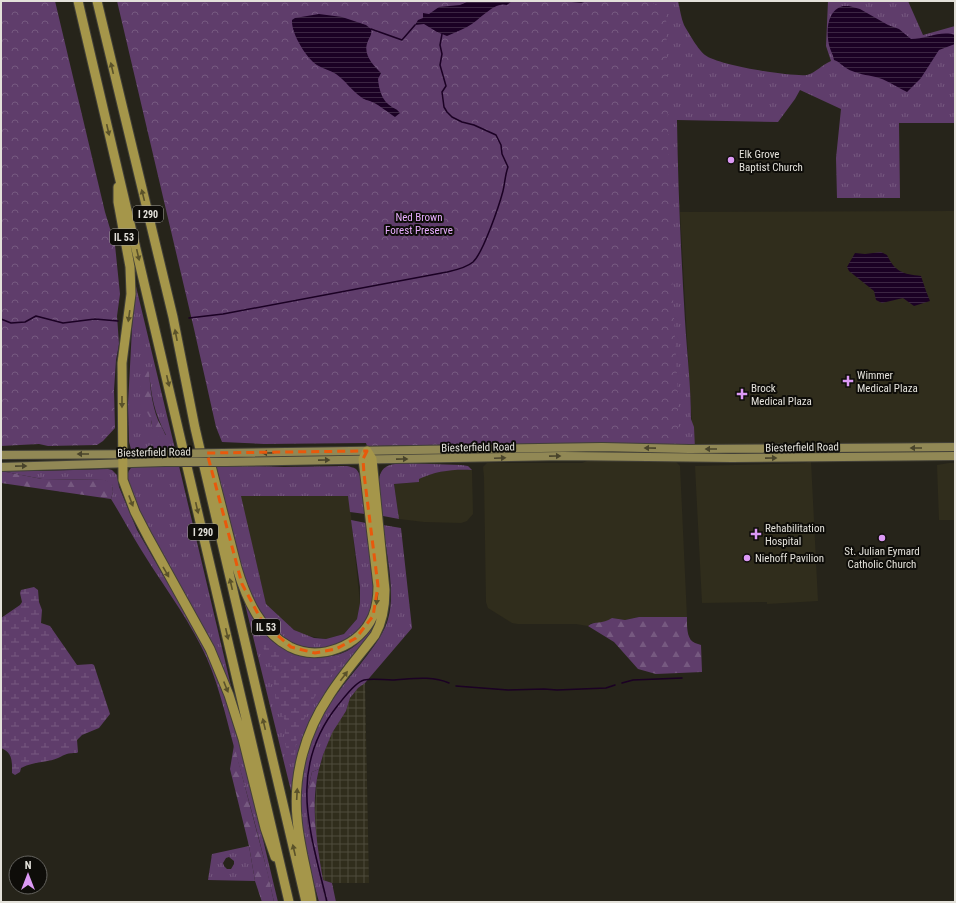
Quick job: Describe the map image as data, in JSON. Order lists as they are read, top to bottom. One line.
{"streets":{"highway":["I 290","IL 53"],"main road":["Biesterfield Road"]},"crossings":[["I 290","IL 53"],["IL 53","Biesterfield Road"]],"parks":["Ned Brown Forest Preserve"],"places":{"other":["Elk Grove Baptist Church","St. Julian Eymard Catholic Church","Niehoff Pavilion"],"health":["Wimmer Medical Plaza","Brock Medical Plaza","Rehabilitation Hospital"]},"north":"top"}
